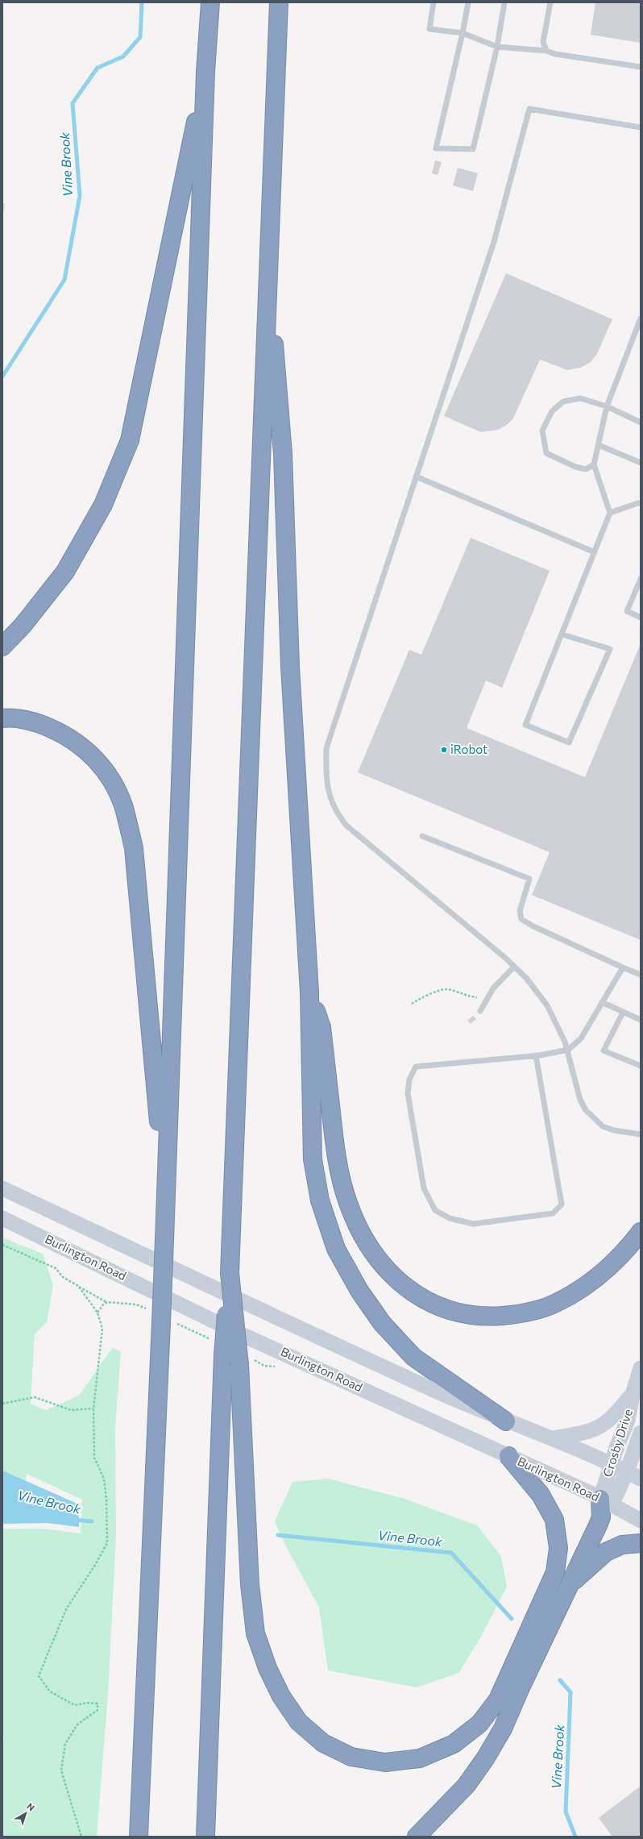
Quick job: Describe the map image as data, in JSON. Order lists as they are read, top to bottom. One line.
{"streets":{"main road":["Burlington Road","Crosby Drive"]},"crossings":[["Burlington Road","Crosby Drive"]],"water":["Vine Brook"],"places":["iRobot"],"north":"top right"}
